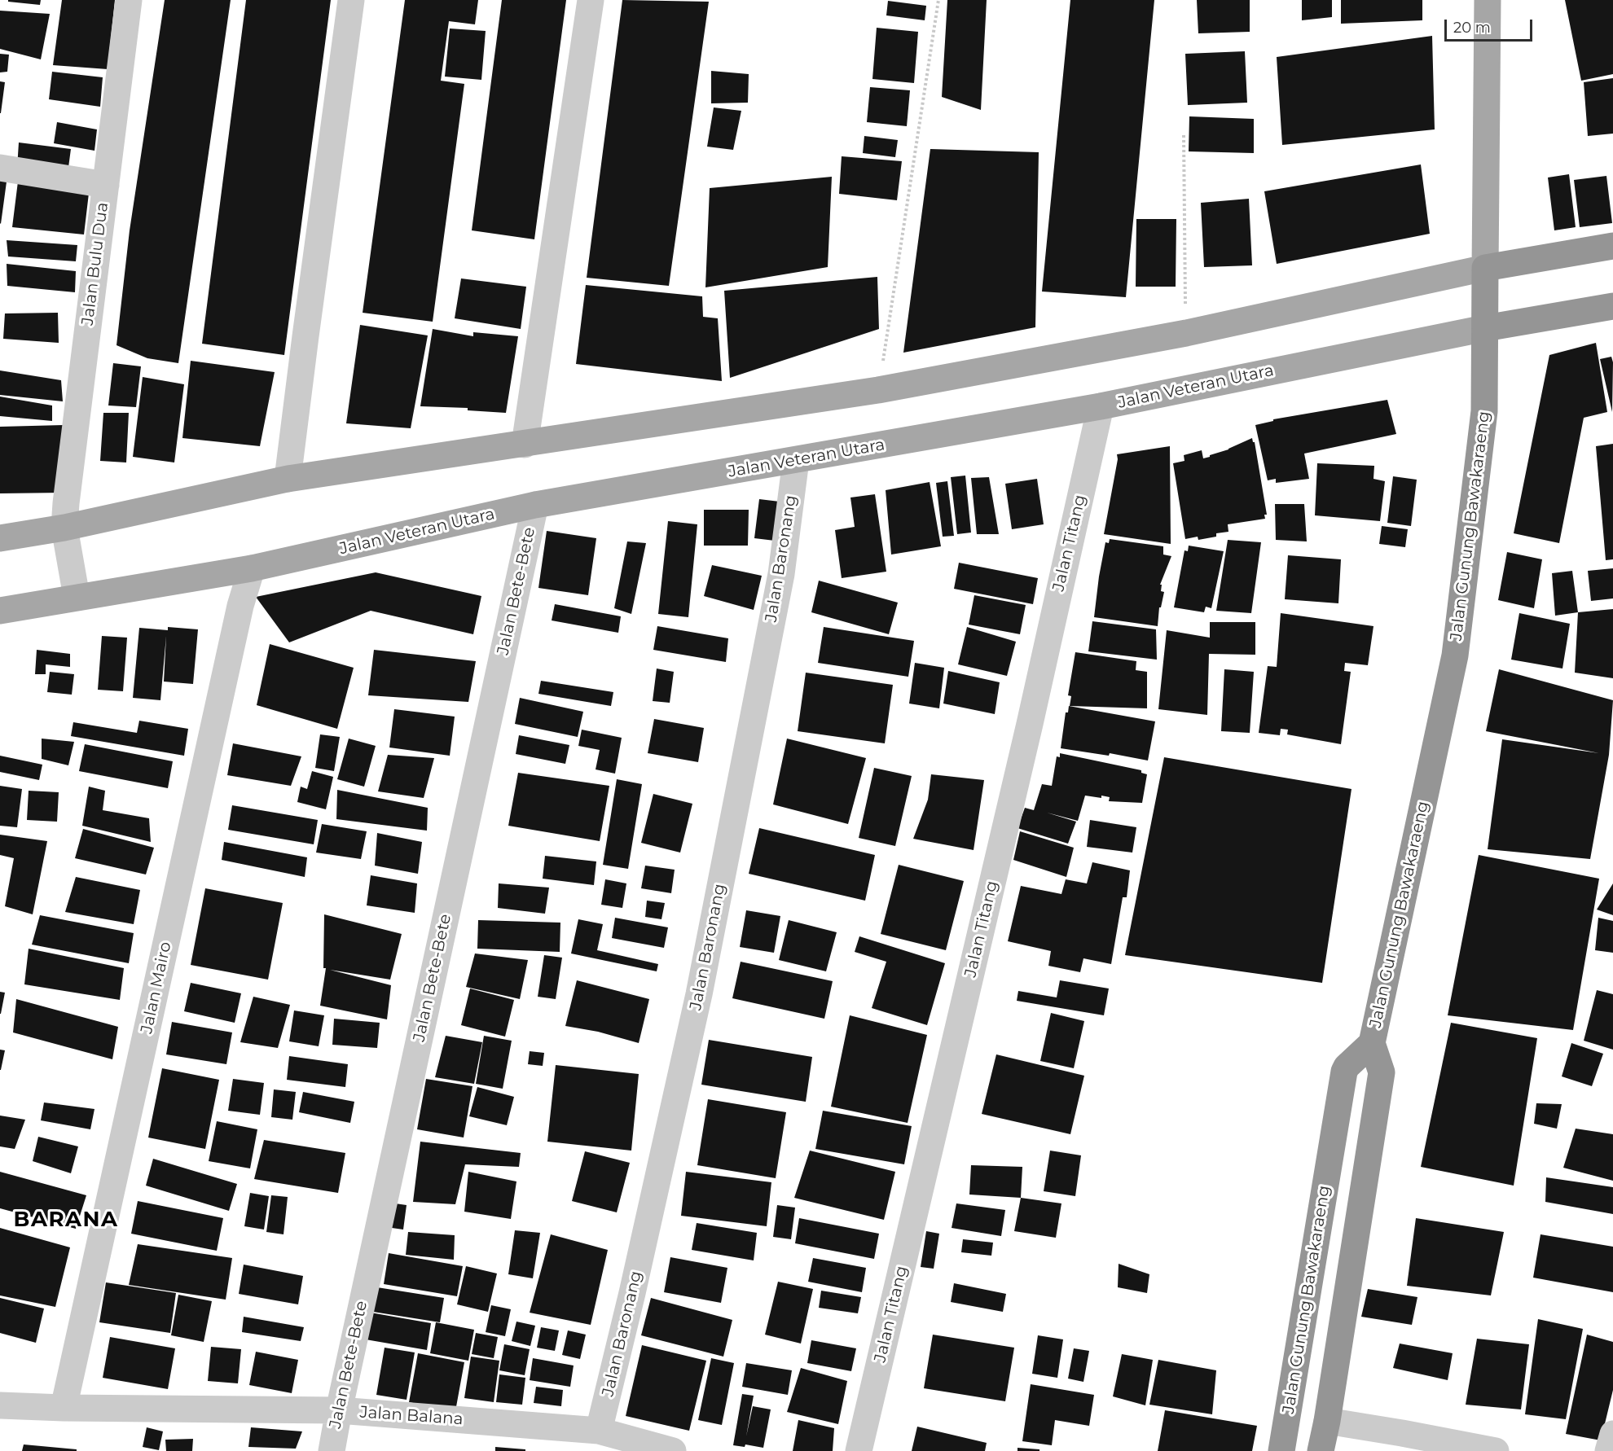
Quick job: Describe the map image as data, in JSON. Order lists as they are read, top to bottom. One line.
{"streets":{"highway":["Jalan Veteran Utara","Jalan Gunung Bawakaraeng"],"street":["Jalan Bulu Dua","Jalan Titang","Jalan Baronang","Jalan Bete-Bete","Jalan Mairo","Jalan Balana"]},"crossings":[["Jalan Bulu Dua","Jalan Veteran Utara"],["Jalan Veteran Utara","Jalan Gunung Bawakaraeng"],["Jalan Veteran Utara","Jalan Titang"],["Jalan Veteran Utara","Jalan Baronang"],["Jalan Veteran Utara","Jalan Bete-Bete"],["Jalan Veteran Utara","Jalan Mairo"],["Jalan Baronang","Jalan Balana"],["Jalan Bete-Bete","Jalan Balana"],["Jalan Mairo","Jalan Balana"]],"districts":["BARANA"],"scale_bar":"20 m"}
